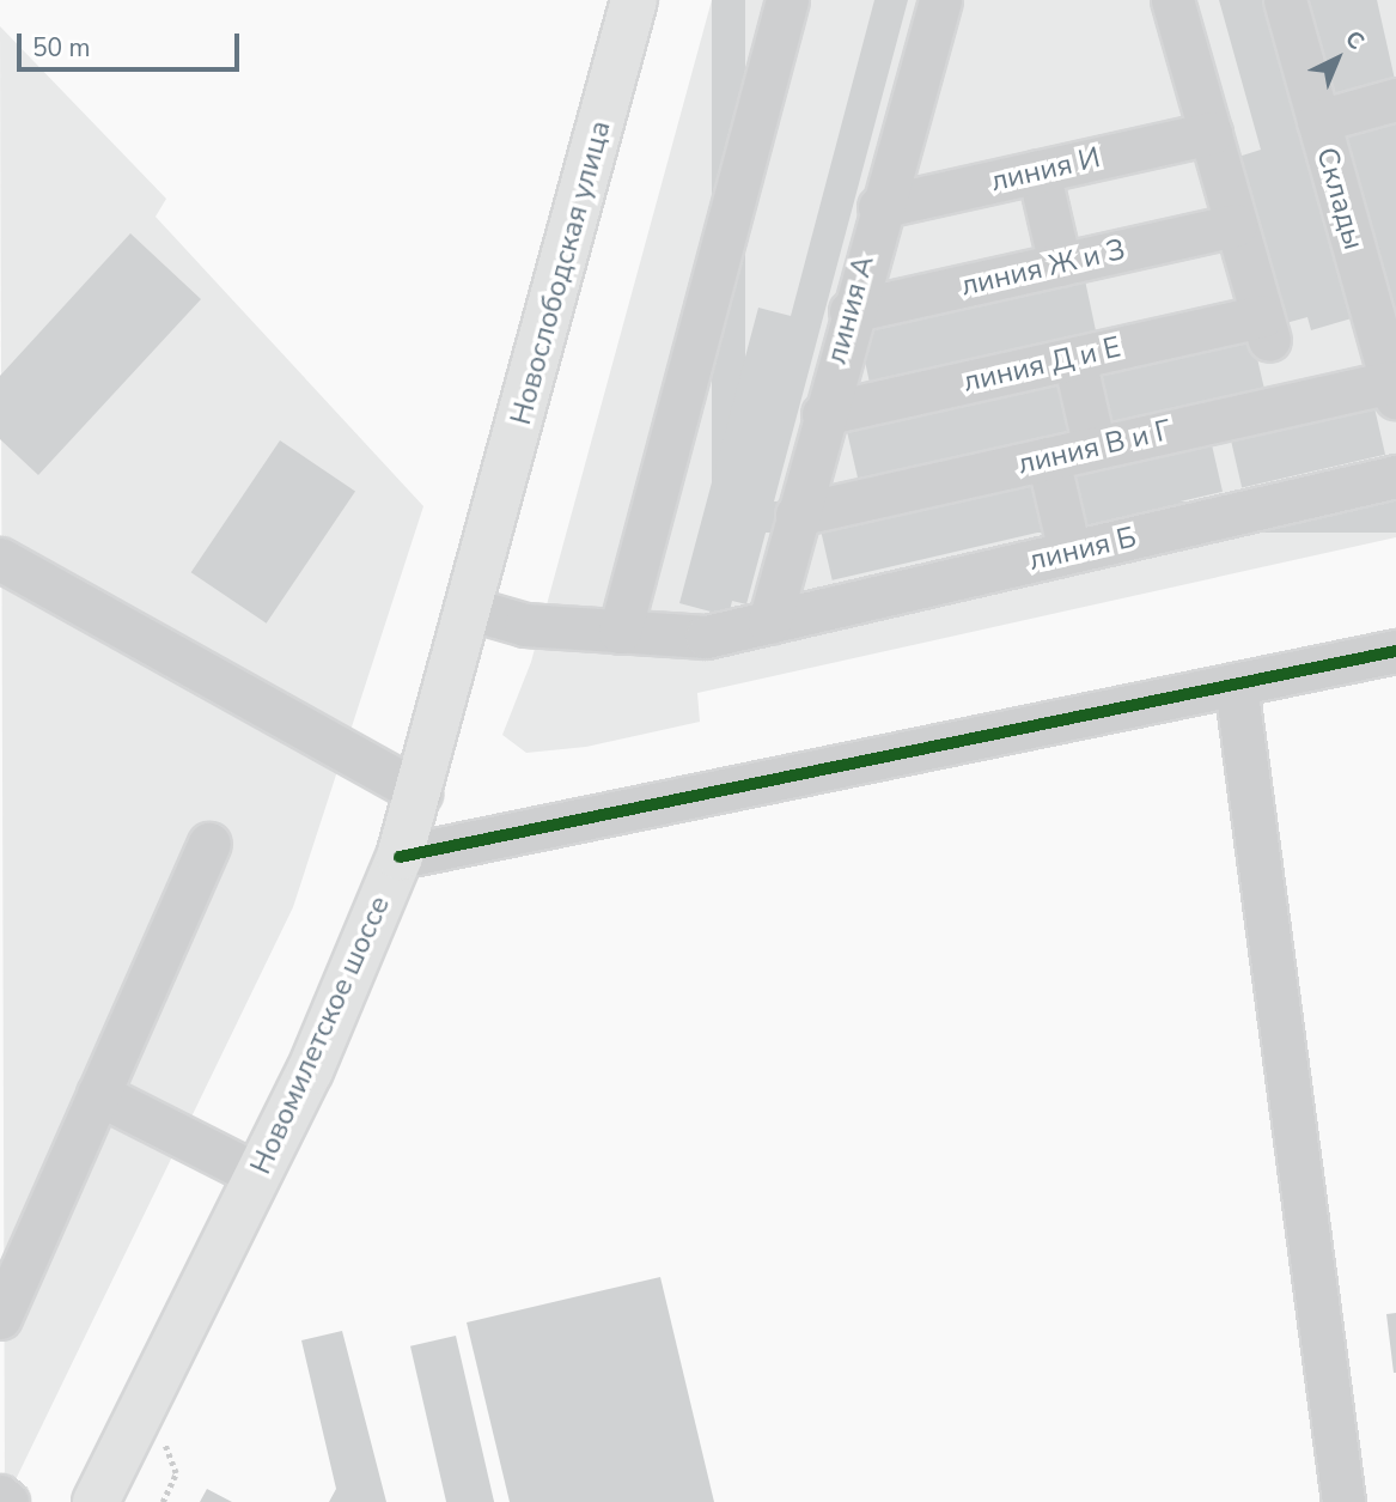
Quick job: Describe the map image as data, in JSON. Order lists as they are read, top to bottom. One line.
{"streets":{"main road":["Новослободская улица","Новомилетское шоссе"],"street":["линия И","Склады","линия Ж и З","линия А","линия Д и Е","линия В и Г","линия Б"]},"crossings":[["линия И","линия А"],["Склады","линия В и Г"],["линия Ж и З","линия А"],["линия Ж и З","линия Д и Е"],["Новослободская улица","Новомилетское шоссе"],["линия А","линия Д и Е"],["линия А","линия В и Г"],["линия А","линия Б"],["линия Б","Новомилетское шоссе"]],"scale_bar":"50 m","north":"top right"}
